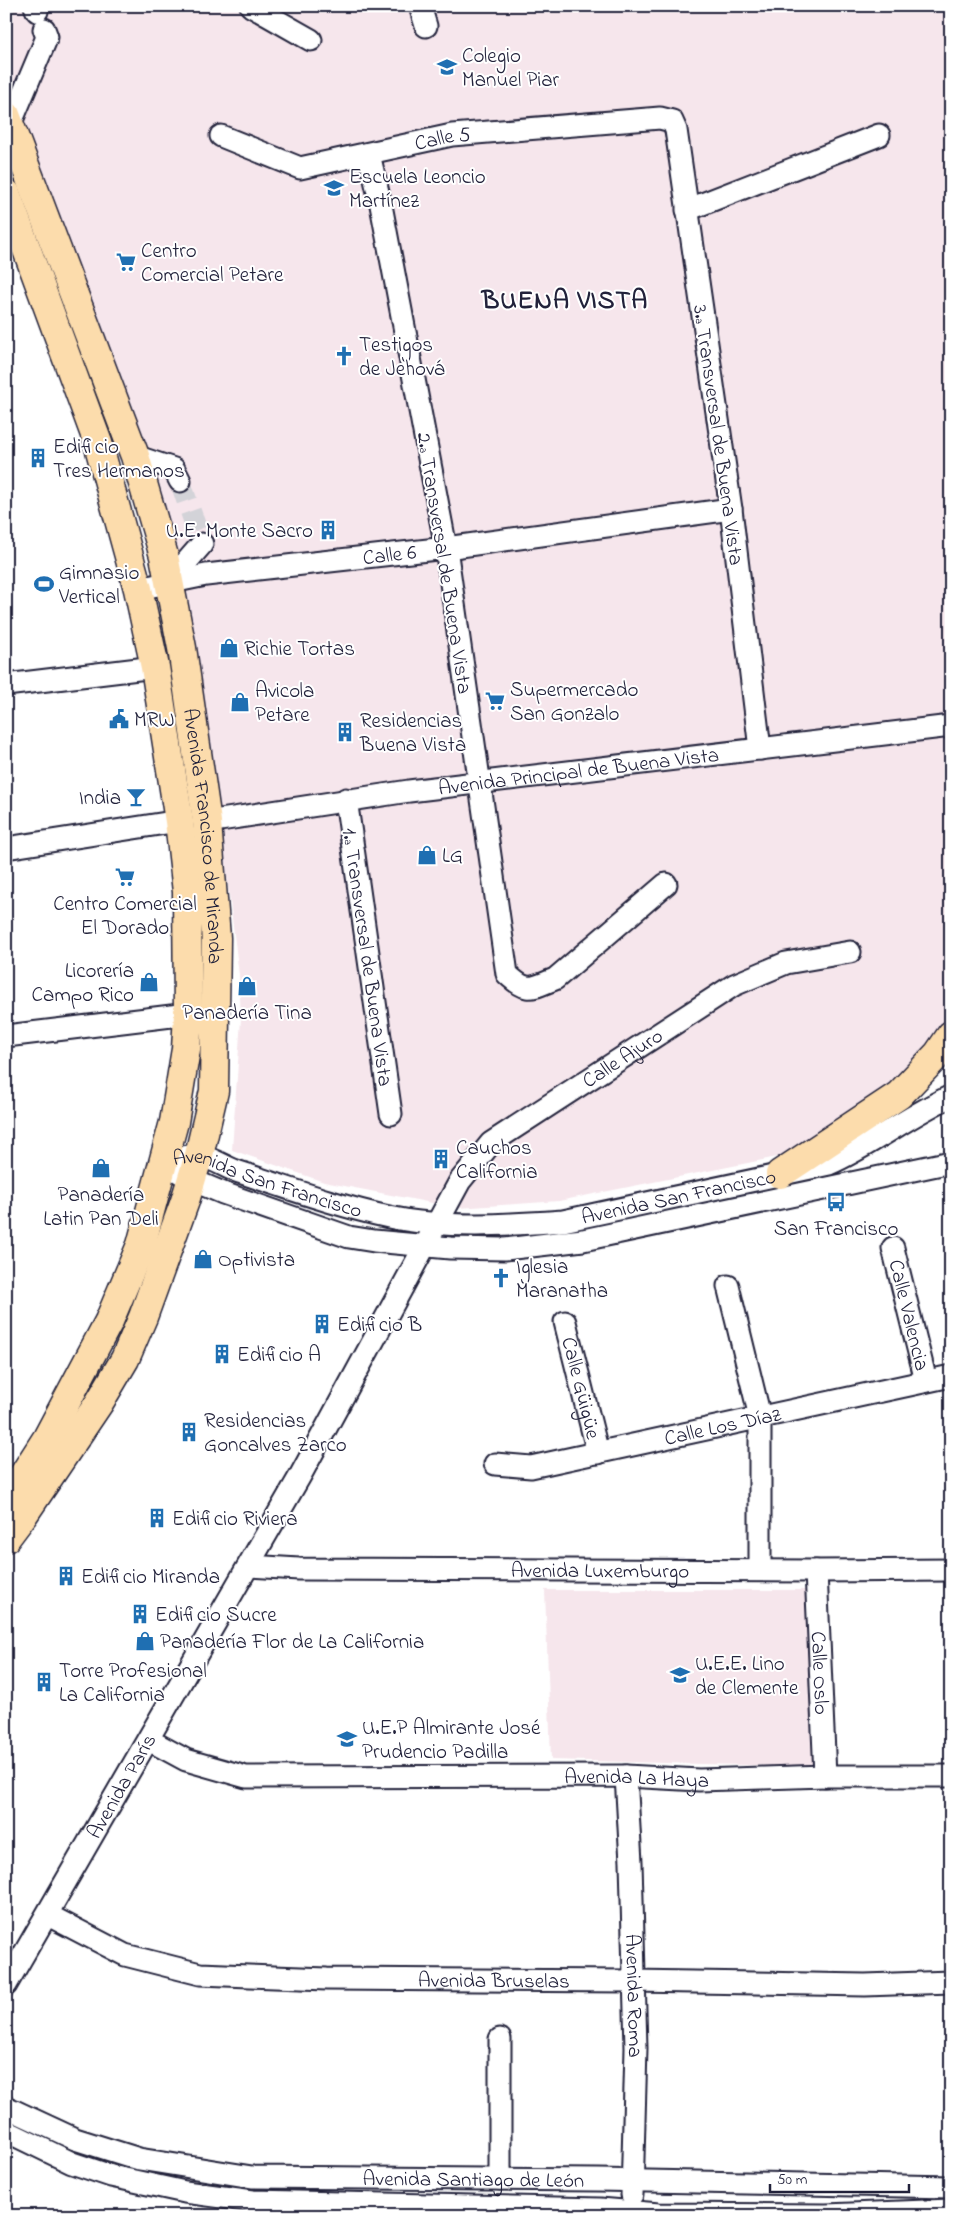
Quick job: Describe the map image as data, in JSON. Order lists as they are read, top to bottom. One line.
{"streets":{"main road":["Avenida Francisco de Miranda"],"street":["Calle 5","3.ª Transversal de Buena Vista","Calle 6","2.ª Transversal de Buena Vista","Avenida Principal de Buena Vista","1.ª Transversal de Buena Vista","Calle Ajuro","Avenida San Francisco","Calle Valencia","Calle Güigüe","Calle Los Díaz","Avenida Luxemburgo","Calle Oslo","Avenida La Haya","Avenida París","Avenida Bruselas","Avenida Roma","Avenida Santiago de León"]},"crossings":[["Calle 5","3.ª Transversal de Buena Vista"],["Calle 5","2.ª Transversal de Buena Vista"],["3.ª Transversal de Buena Vista","Calle 6"],["3.ª Transversal de Buena Vista","Avenida Principal de Buena Vista"],["Calle 6","2.ª Transversal de Buena Vista"],["Calle 6","Avenida Francisco de Miranda"],["2.ª Transversal de Buena Vista","Avenida Principal de Buena Vista"],["Avenida Principal de Buena Vista","Avenida Francisco de Miranda"],["Avenida Principal de Buena Vista","1.ª Transversal de Buena Vista"],["Avenida Francisco de Miranda","Avenida San Francisco"],["Calle Ajuro","Avenida San Francisco"],["Calle Ajuro","Avenida París"],["Avenida San Francisco","Avenida París"],["Calle Valencia","Calle Los Díaz"],["Calle Güigüe","Calle Los Díaz"],["Avenida Luxemburgo","Calle Oslo"],["Avenida Luxemburgo","Avenida París"],["Calle Oslo","Avenida La Haya"],["Avenida La Haya","Avenida París"],["Avenida La Haya","Avenida Roma"],["Avenida París","Avenida Bruselas"],["Avenida Bruselas","Avenida Roma"],["Avenida Roma","Avenida Santiago de León"]],"districts":["BUENA VISTA"],"places":{"school or university":["Colegio Manuel Piar","Escuela Leoncio Martínez","U.E.E. Lino de Clemente","U.E.P Almirante José Prudencio Padilla"],"supermarket":["Centro Comercial Petare","Supermercado San Gonzalo","Centro Comercial El Dorado"],"church":["Testigos de Jehová","Iglesia Maranatha"],"building":["Edificio Tres Hermanos","U.E. Monte Sacro","Residencias Buena Vista","Cauchos California","Edificio B","Edificio A","Residencias Goncalves Zarco","Edificio Riviera","Edificio Miranda","Edificio Sucre","Torre Profesional La California"],"sports":["Gimnasio Vertical"],"shop":["Richie Tortas","Avicola Petare","LG","Licorería Campo Rico","Panadería Tina","Panadería Latin Pan Deli","Optivista","Panadería Flor de La California"],"public building":["MRW"],"bar":["India"],"bus stop":["San Francisco"]},"scale_bar":"50 m"}
